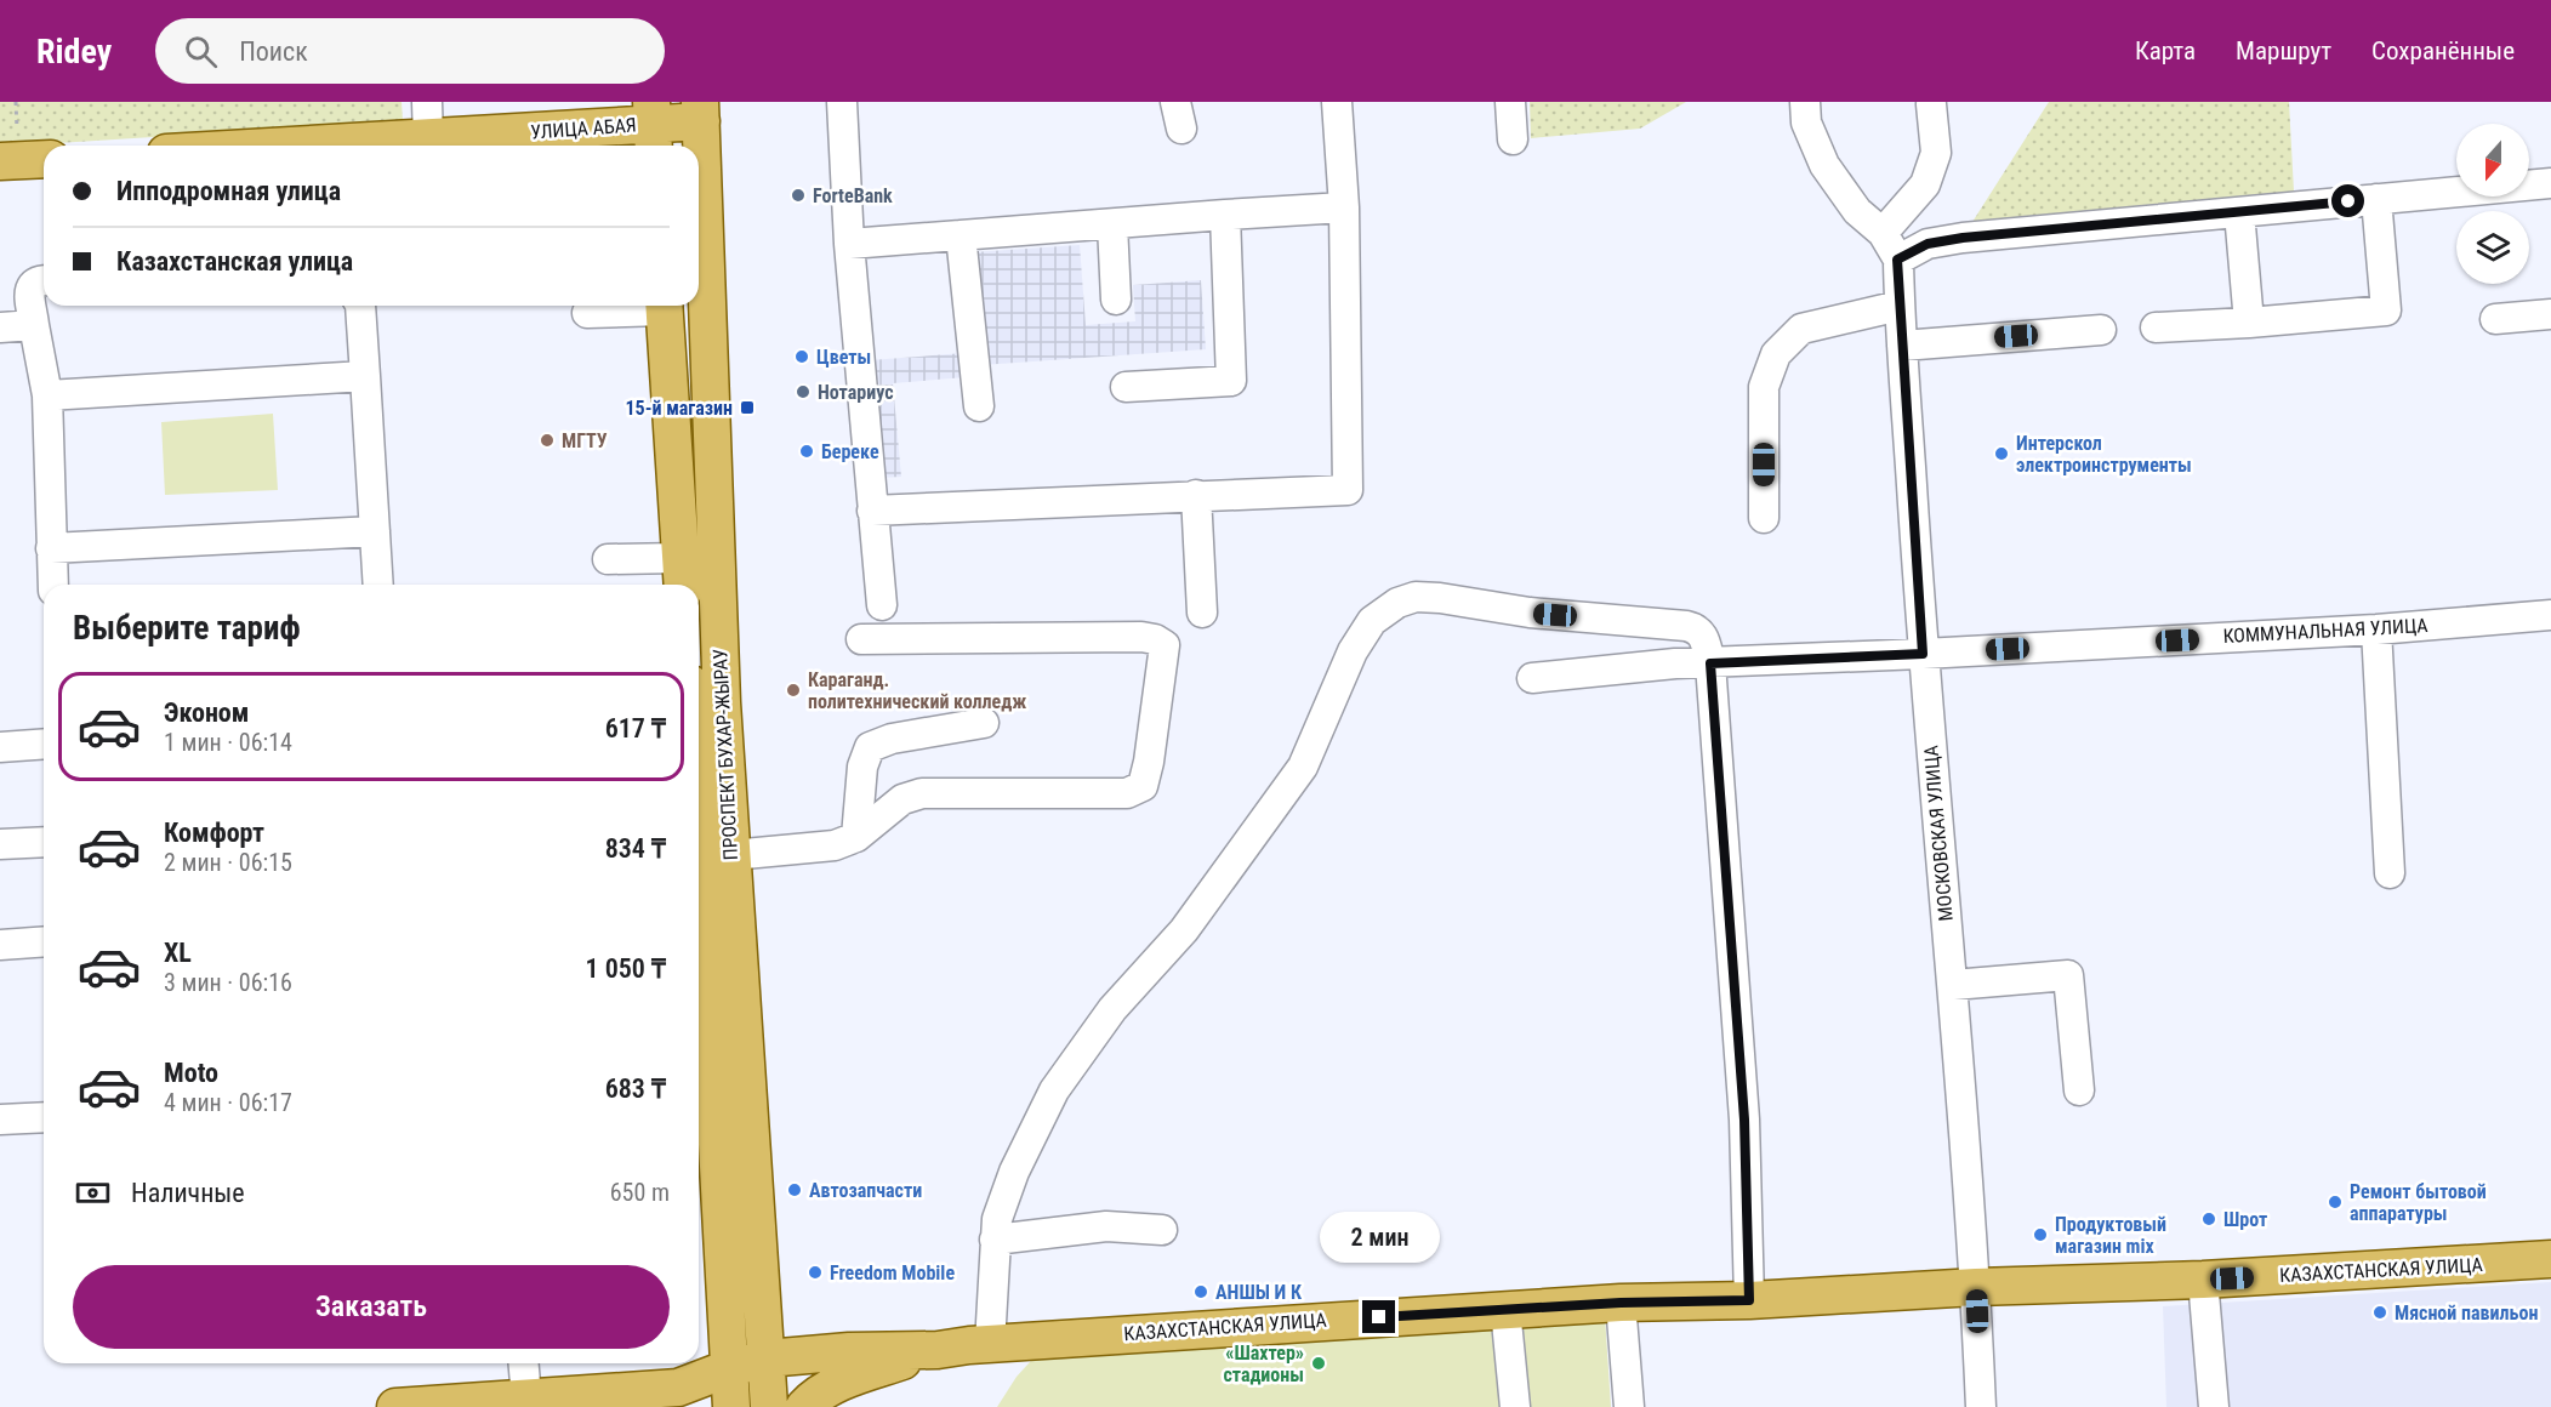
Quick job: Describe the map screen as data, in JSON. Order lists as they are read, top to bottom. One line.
{"streets":{"main road":["УЛИЦА АБАЯ","ПРОСПЕКТ БУХАР-ЖЫРАУ","КАЗАХСТАНСКАЯ УЛИЦА"],"street":["КОММУНАЛЬНАЯ УЛИЦА","МОСКОВСКАЯ УЛИЦА"]},"crossings":[["УЛИЦА АБАЯ","ПРОСПЕКТ БУХАР-ЖЫРАУ"],["КОММУНАЛЬНАЯ УЛИЦА","МОСКОВСКАЯ УЛИЦА"],["ПРОСПЕКТ БУХАР-ЖЫРАУ","КАЗАХСТАНСКАЯ УЛИЦА"],["МОСКОВСКАЯ УЛИЦА","КАЗАХСТАНСКАЯ УЛИЦА"]],"places":{"other":["ForteBank","Цветы","Нотариус","МГТУ","Береке","Интерскол электроинструменты","Караганд. политехнический колледж","Автозапчасти","Ремонт бытовой аппаратуры","Шрот","Продуктовый магазин mix","Freedom Mobile","АНШЫ И К","Мясной павильон","«Шахтер» стадионы"],"transit":["15-й магазин"]},"north":"bottom","page":{"header":"Ridey","search":"Поиск","nav":["Карта","Маршрут","Сохранённые"],"banner":["Ипподромная улица","Казахстанская улица"],"heading":"Выберите тариф","list":[{"name":"Эконом","note":"1 мин · 06:14","value":"617 ₸"},{"name":"Комфорт","note":"2 мин · 06:15","value":"834 ₸"},{"name":"XL","note":"3 мин · 06:16","value":"1 050 ₸"},{"name":"Moto","note":"4 мин · 06:17","value":"683 ₸"}],"pay":["Наличные","650 m"],"bubble":"2 мин","buttons":"Заказать"}}
